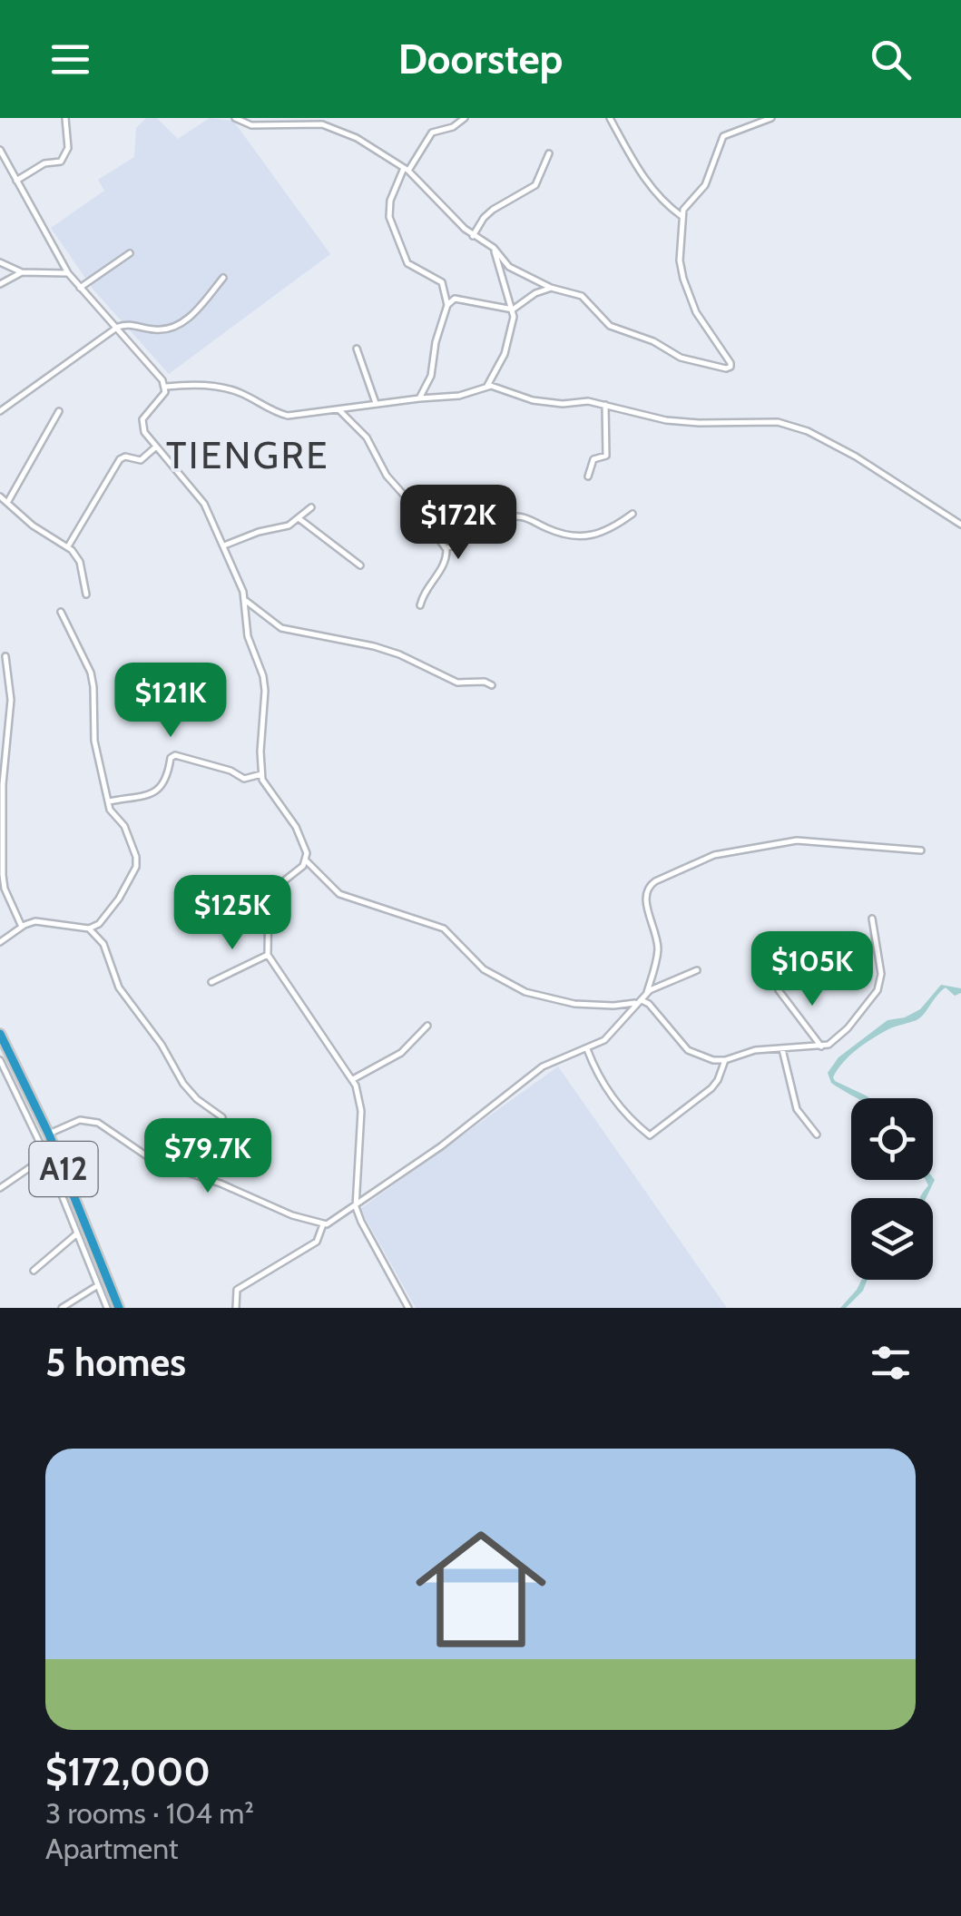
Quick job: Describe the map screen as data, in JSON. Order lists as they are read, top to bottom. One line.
{"streets":{"highway":["A12"]},"districts":["TIENGRE"],"page":{"header":"Doorstep","price":["$172K","$121K","$125K","$105K","$79.7K"],"heading":"5 homes","list":[{"name":"$172,000","note":"3 rooms · 104 m² · Apartment"}]}}
